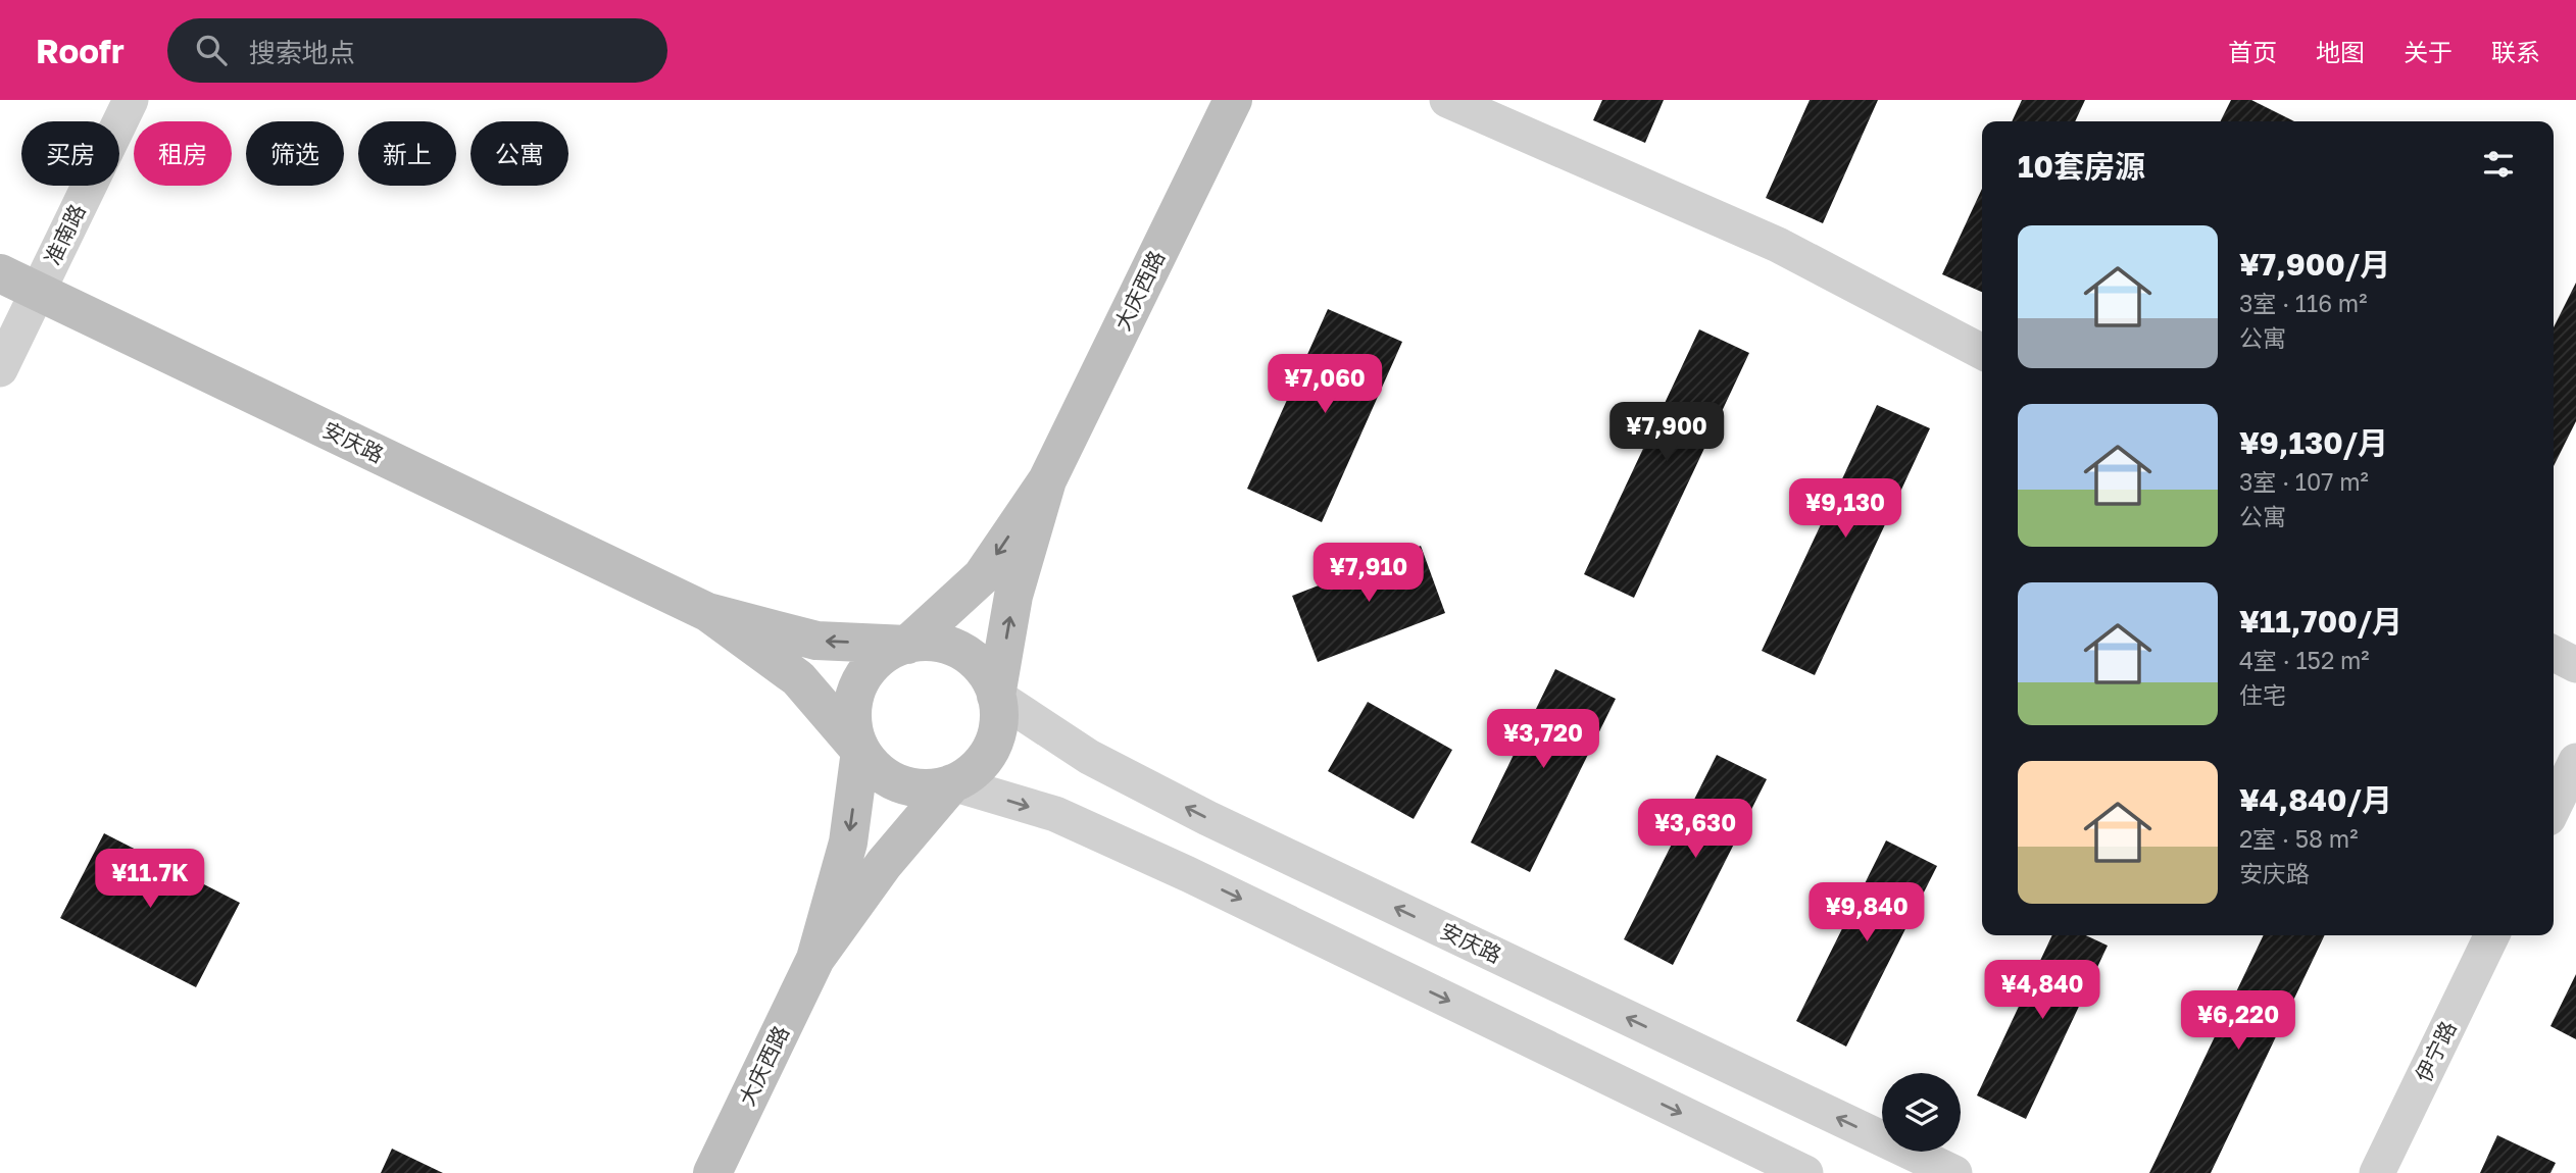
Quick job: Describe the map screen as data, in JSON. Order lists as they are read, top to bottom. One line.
{"streets":{"main road":["大庆西路","安庆路"],"street":["准南路","伊宁路"]},"crossings":[["准南路","安庆路"]],"one_way":["安庆路"],"page":{"header":"Roofr","search":"搜索地点","nav":["首页","地图","关于","联系"],"chip":["买房","租房","筛选","新上","公寓"],"heading":"10套房源","list":[{"name":"¥7,900/月","note":"3室 · 116 m² · 公寓"},{"name":"¥9,130/月","note":"3室 · 107 m² · 公寓"},{"name":"¥11,700/月","note":"4室 · 152 m² · 住宅"},{"name":"¥4,840/月","note":"2室 · 58 m² · 安庆路"}],"price":["¥7,060","¥7,900","¥9,130","¥7,910","¥3,720","¥3,630","¥11.7K","¥9,840","¥4,840","¥6,220"]}}
